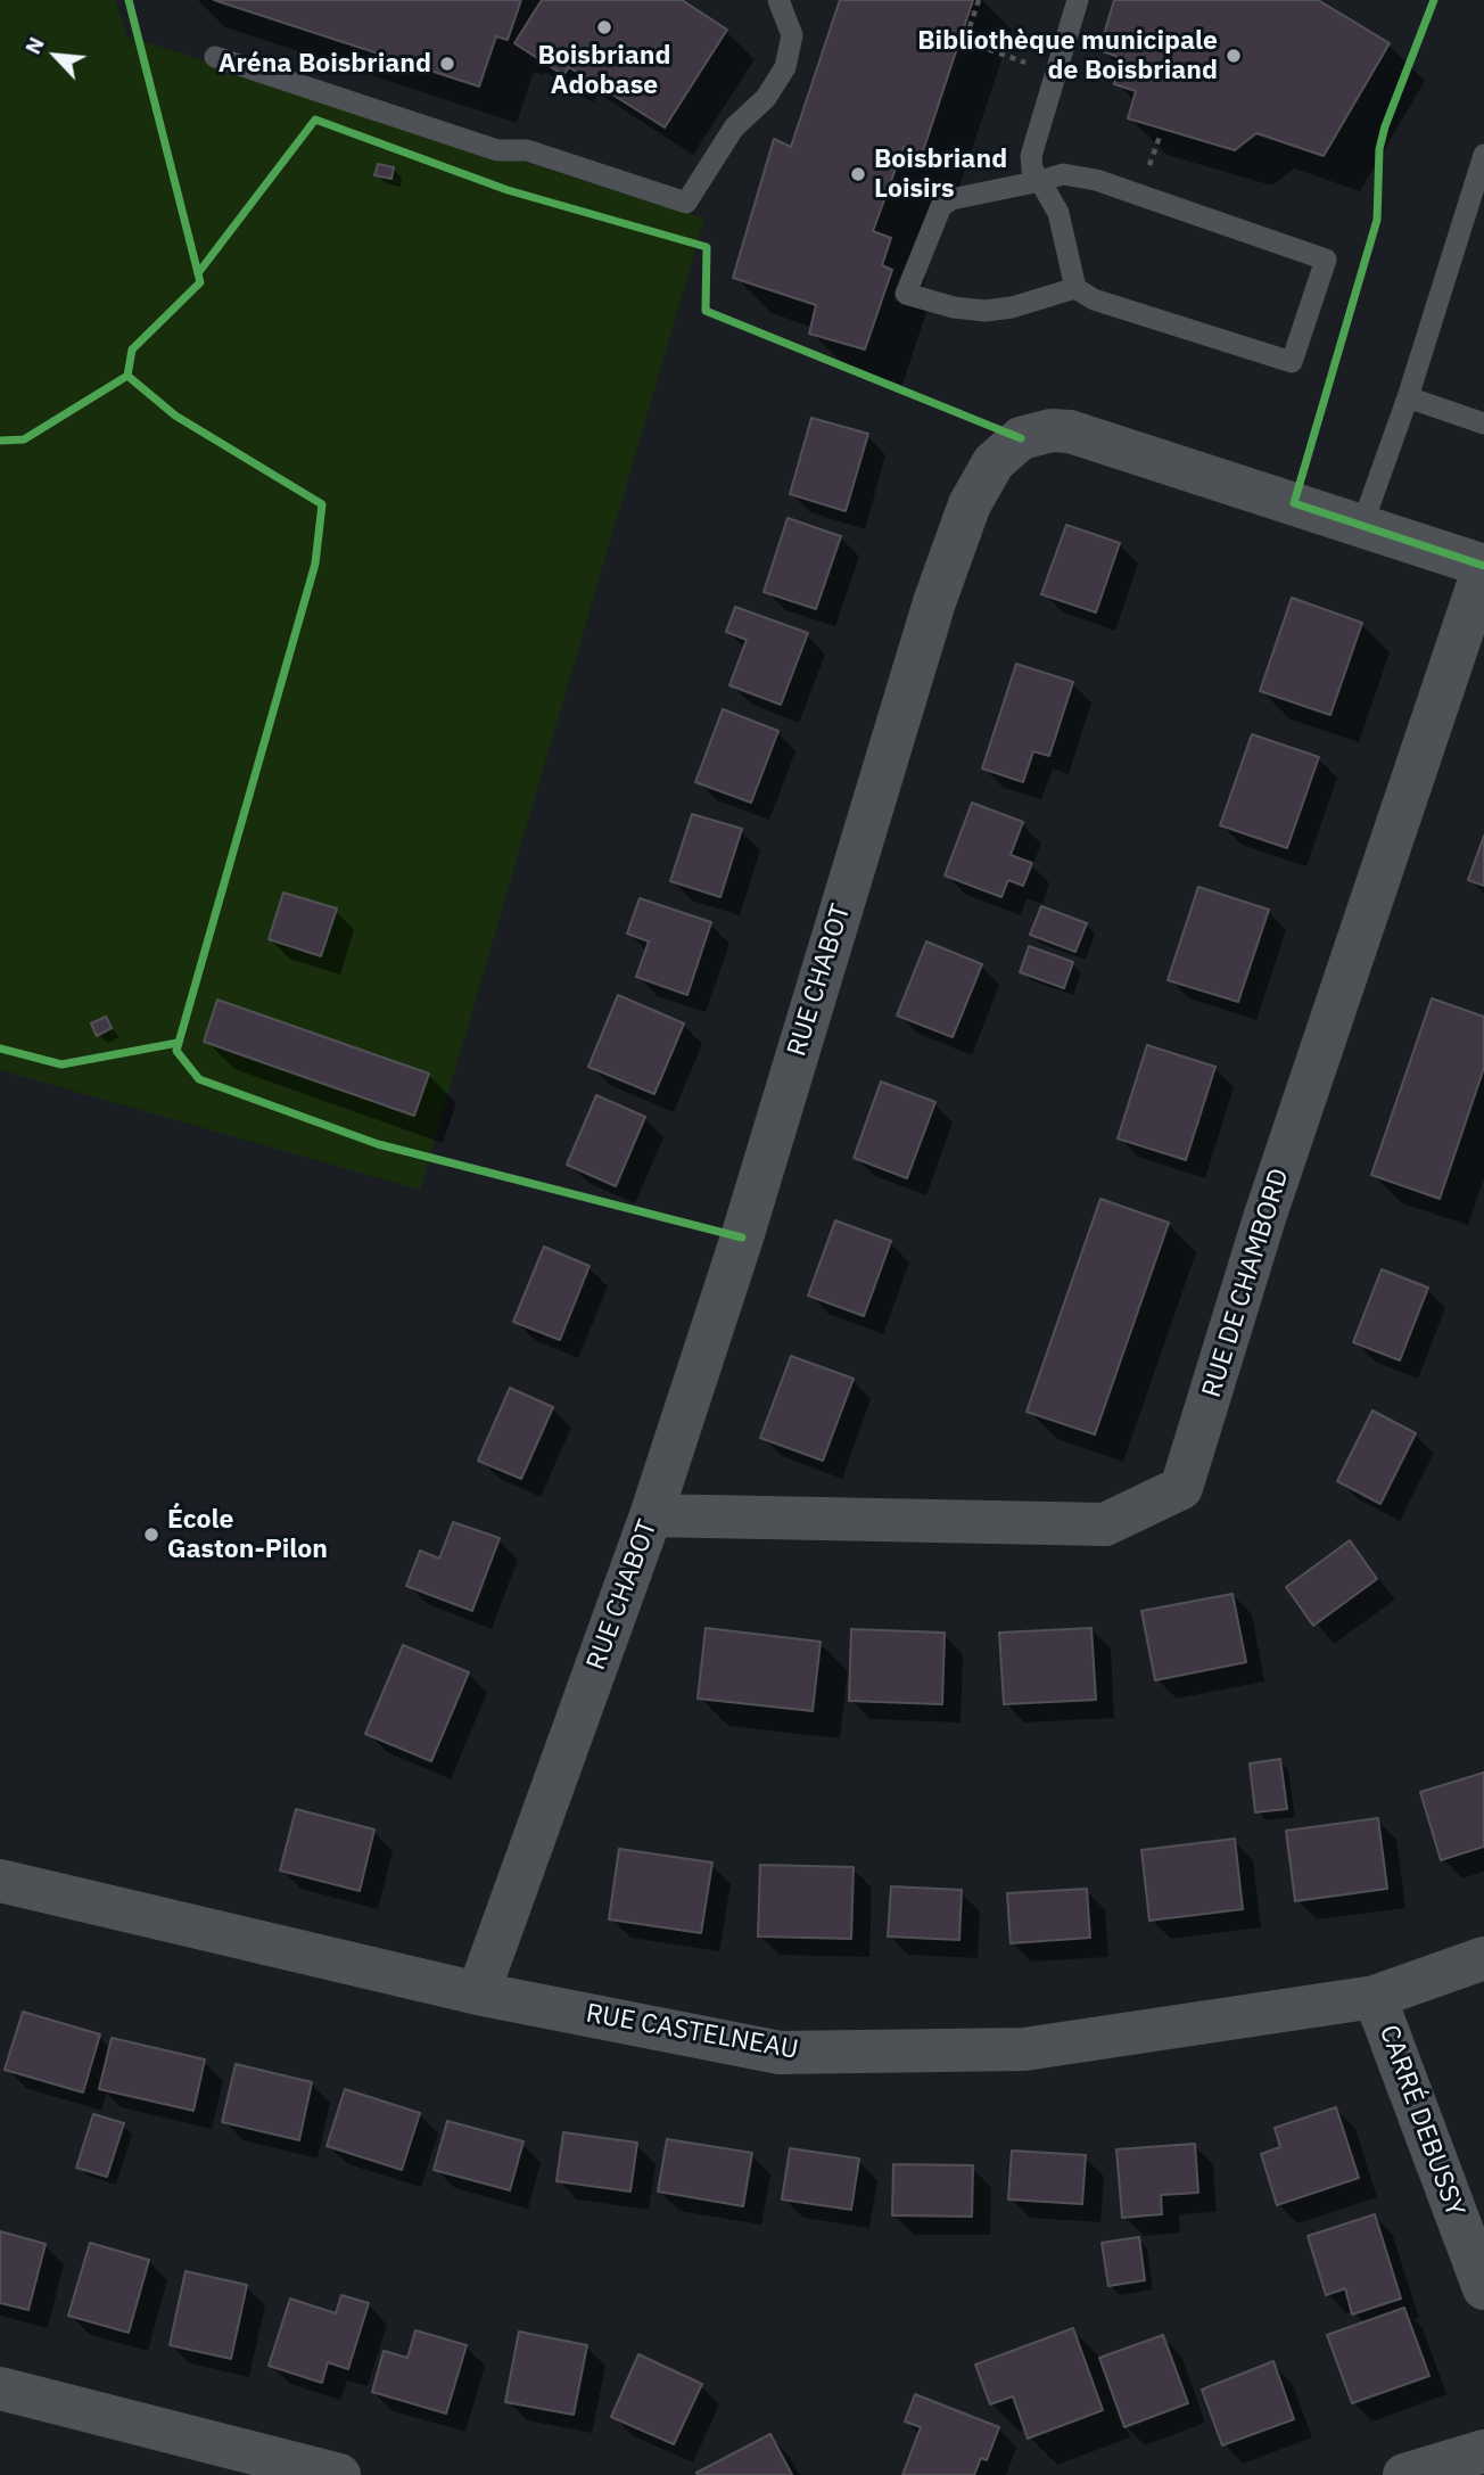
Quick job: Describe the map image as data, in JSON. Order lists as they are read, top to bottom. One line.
{"streets":{"street":["RUE CHABOT","RUE DE CHAMBORD","RUE CASTELNEAU","CARRÉ DEBUSSY"]},"crossings":[["RUE CHABOT","RUE DE CHAMBORD"],["RUE CHABOT","RUE CASTELNEAU"],["RUE CASTELNEAU","CARRÉ DEBUSSY"]],"places":["Boisbriand Adobase","Bibliothèque municipale de Boisbriand","Aréna Boisbriand","Boisbriand Loisirs","École Gaston-Pilon"],"north":"top left"}
